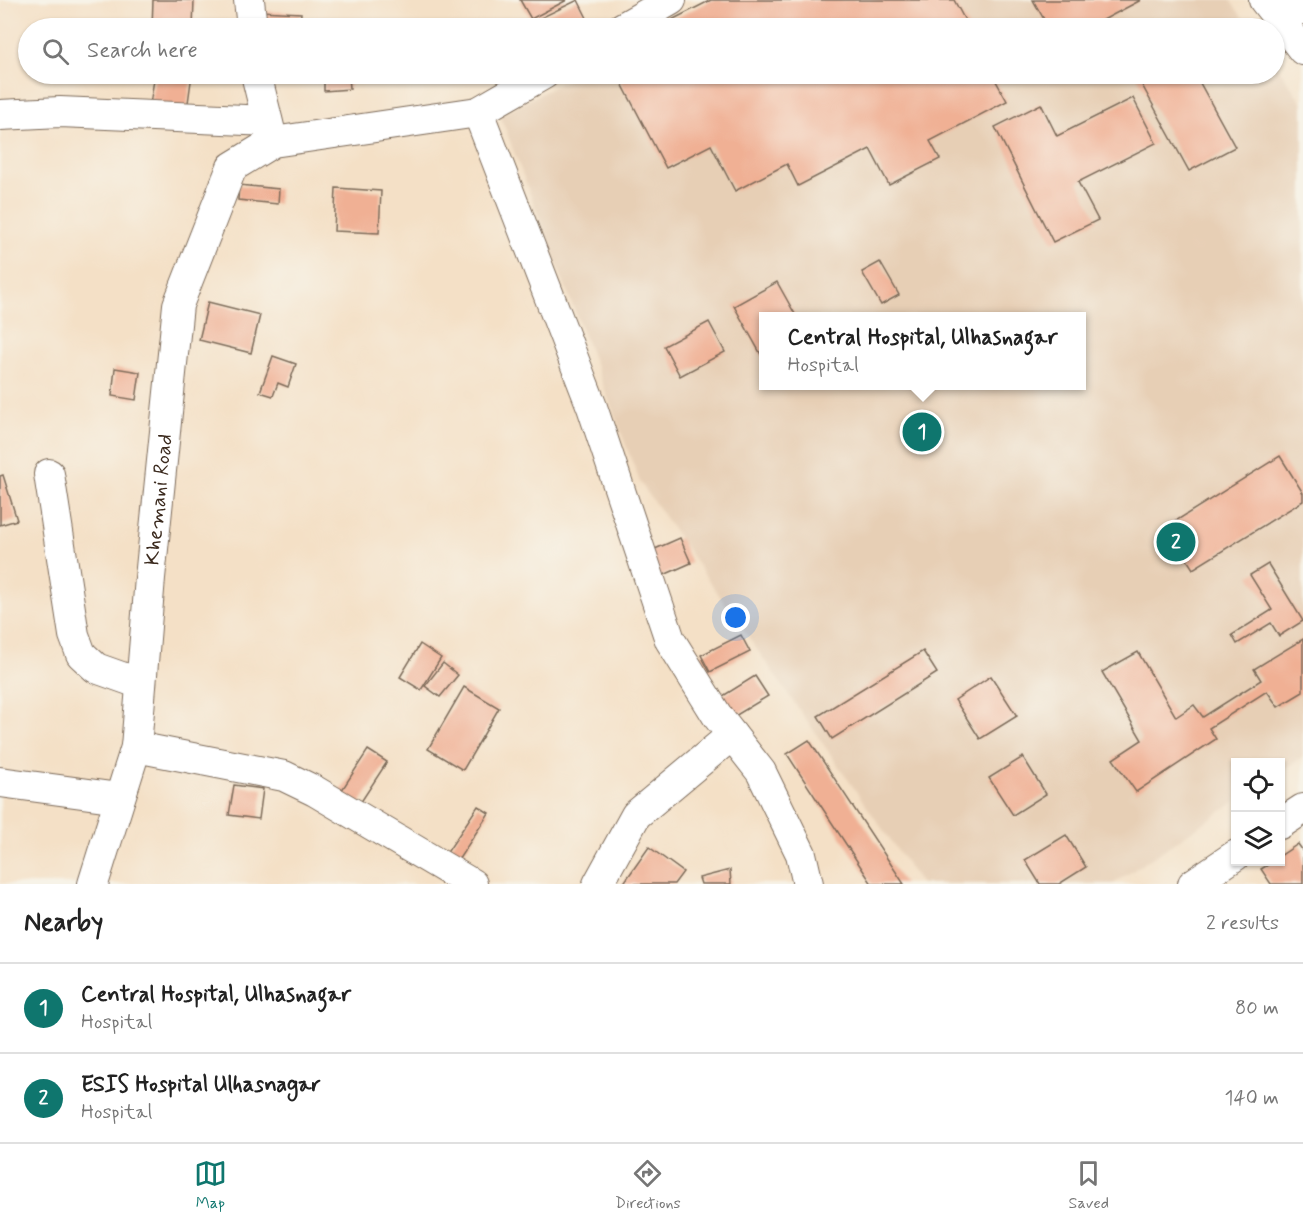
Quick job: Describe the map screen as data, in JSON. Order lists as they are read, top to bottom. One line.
{"streets":{"street":["Khemani Road"]},"page":{"search":"Search here","popup":["Central Hospital, Ulhasnagar","Hospital"],"pins":["1","2"],"heading":["Nearby","2 results"],"list":[{"mark":"1","name":"Central Hospital, Ulhasnagar","note":"Hospital","value":"80 m"},{"mark":"2","name":"ESIS Hospital Ulhasnagar","note":"Hospital","value":"140 m"}],"nav":["Map","Directions","Saved"]}}
